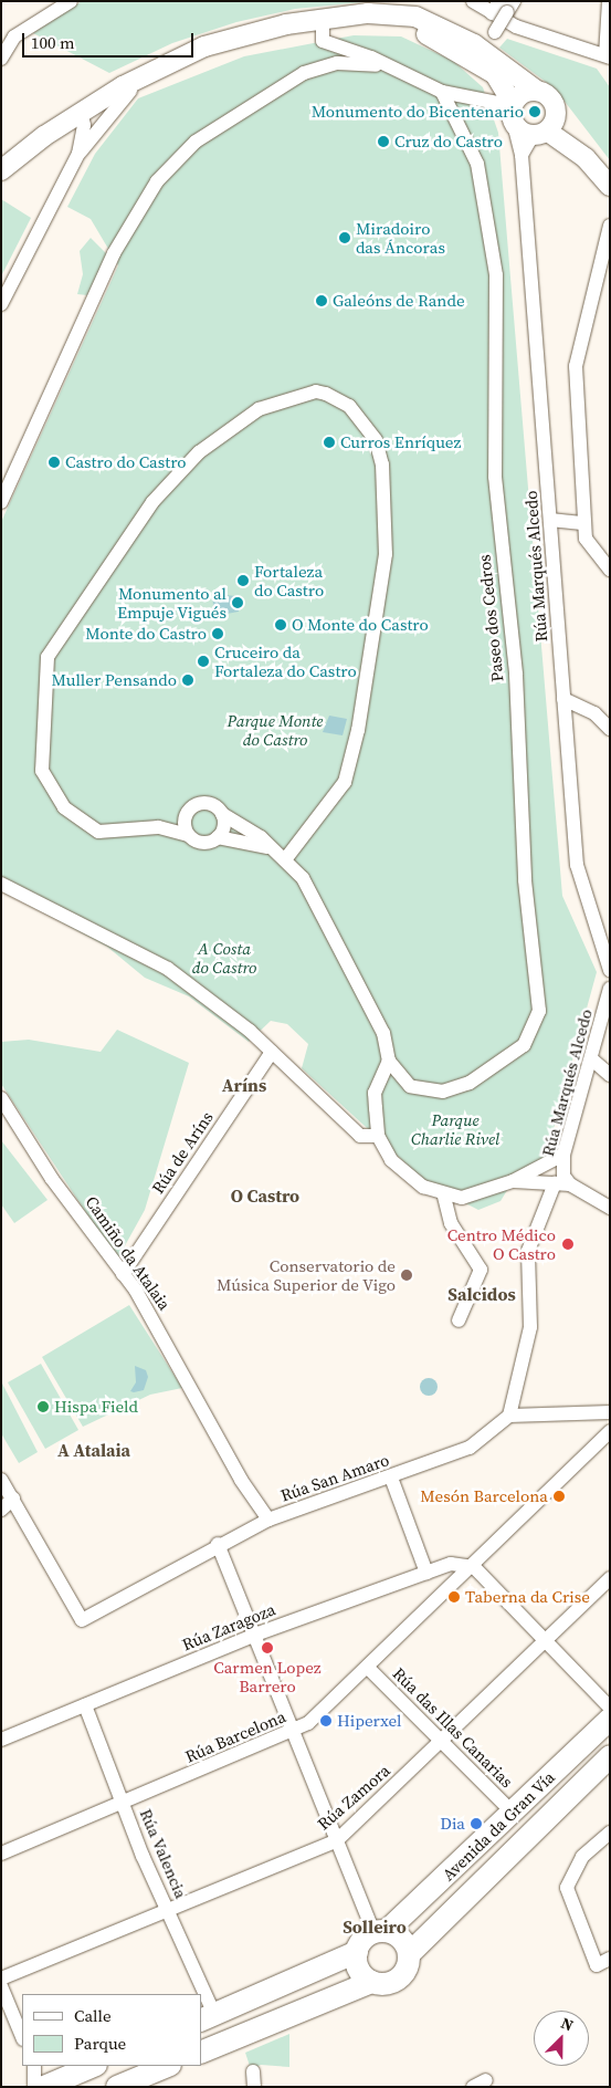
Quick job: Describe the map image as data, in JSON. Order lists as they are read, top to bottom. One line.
{"streets":{"main road":["Avenida da Gran Vía"],"street":["Rúa Marqués Alcedo","Paseo dos Cedros","Rúa de Aríns","Camiño da Atalaia","Rúa San Amaro","Rúa Zaragoza","Rúa das Illas Canarias","Rúa Barcelona","Rúa Zamora","Rúa Valencia"]},"crossings":[["Rúa de Aríns","Camiño da Atalaia"],["Camiño da Atalaia","Rúa San Amaro"],["Rúa Zaragoza","Rúa Barcelona"],["Rúa Zaragoza","Rúa Valencia"],["Rúa das Illas Canarias","Rúa Barcelona"],["Rúa das Illas Canarias","Rúa Zamora"],["Rúa das Illas Canarias","Avenida da Gran Vía"],["Rúa Barcelona","Rúa Valencia"],["Rúa Zamora","Rúa Valencia"],["Avenida da Gran Vía","Rúa Valencia"]],"districts":["Aríns","O Castro","Salcidos","A Atalaia","Solleiro"],"parks":["Parque Monte do Castro","A Costa do Castro","Parque Charlie Rivel"],"places":["Monumento do Bicentenario","Cruz do Castro","Miradoiro das Áncoras","Galeóns de Rande","Curros Enríquez","Castro do Castro","Fortaleza do Castro","Monumento al Empuje Vigués","O Monte do Castro","Monte do Castro","Cruceiro da Fortaleza do Castro","Muller Pensando","Centro Médico O Castro","Conservatorio de Música Superior de Vigo","Hispa Field","Mesón Barcelona","Taberna da Crise","Carmen Lopez Barrero","Hiperxel","Dia"],"legend":["Calle","Parque"],"scale_bar":"100 m","north":"top right"}
